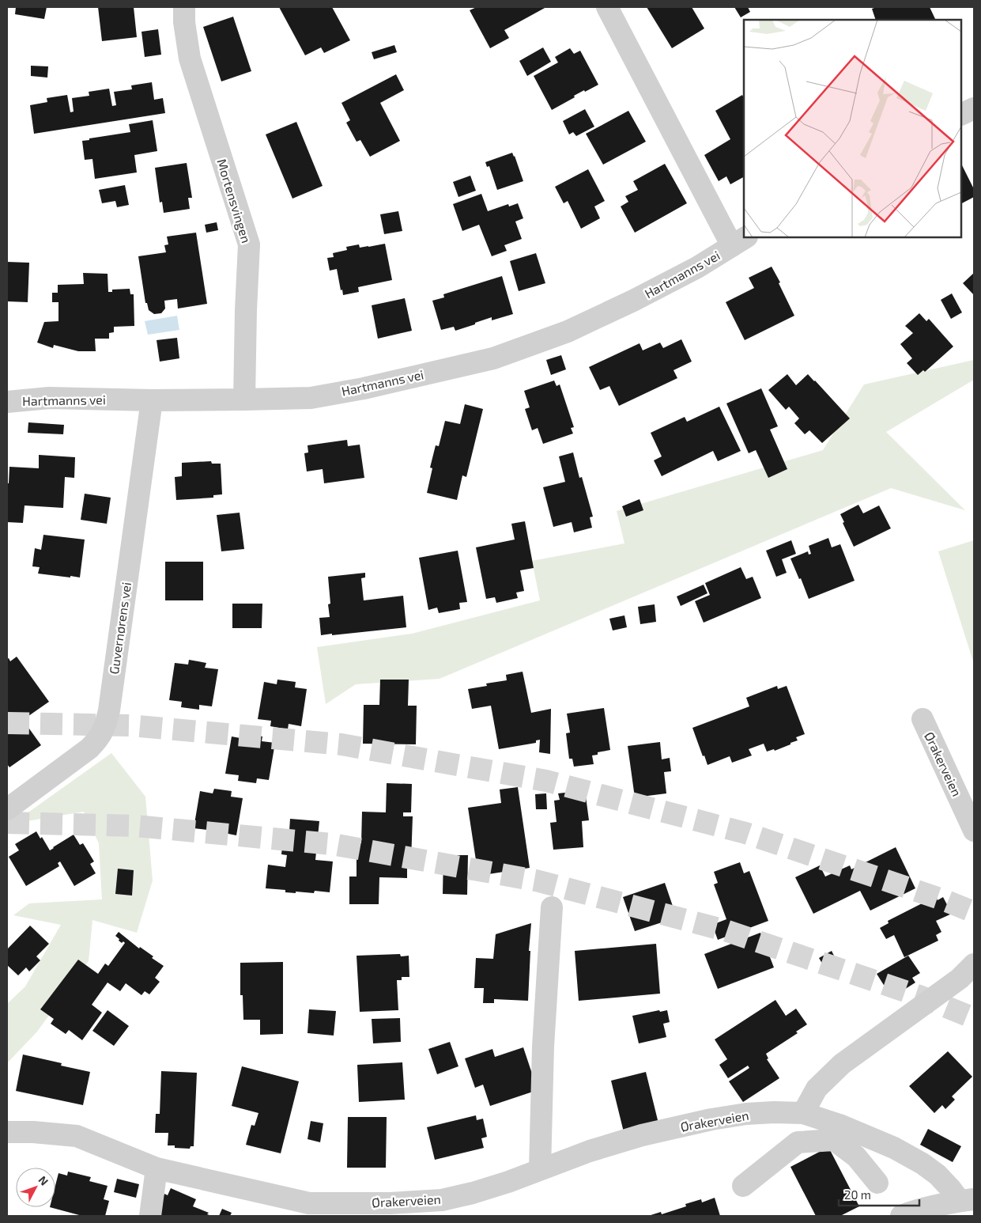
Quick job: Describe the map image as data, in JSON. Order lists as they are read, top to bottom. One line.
{"streets":{"street":["Mortensvingen","Hartmanns vei","Guvernørens vei","Ørakerveien"]},"crossings":[["Mortensvingen","Hartmanns vei"],["Hartmanns vei","Guvernørens vei"]],"scale_bar":"20 m","north":"top right"}
